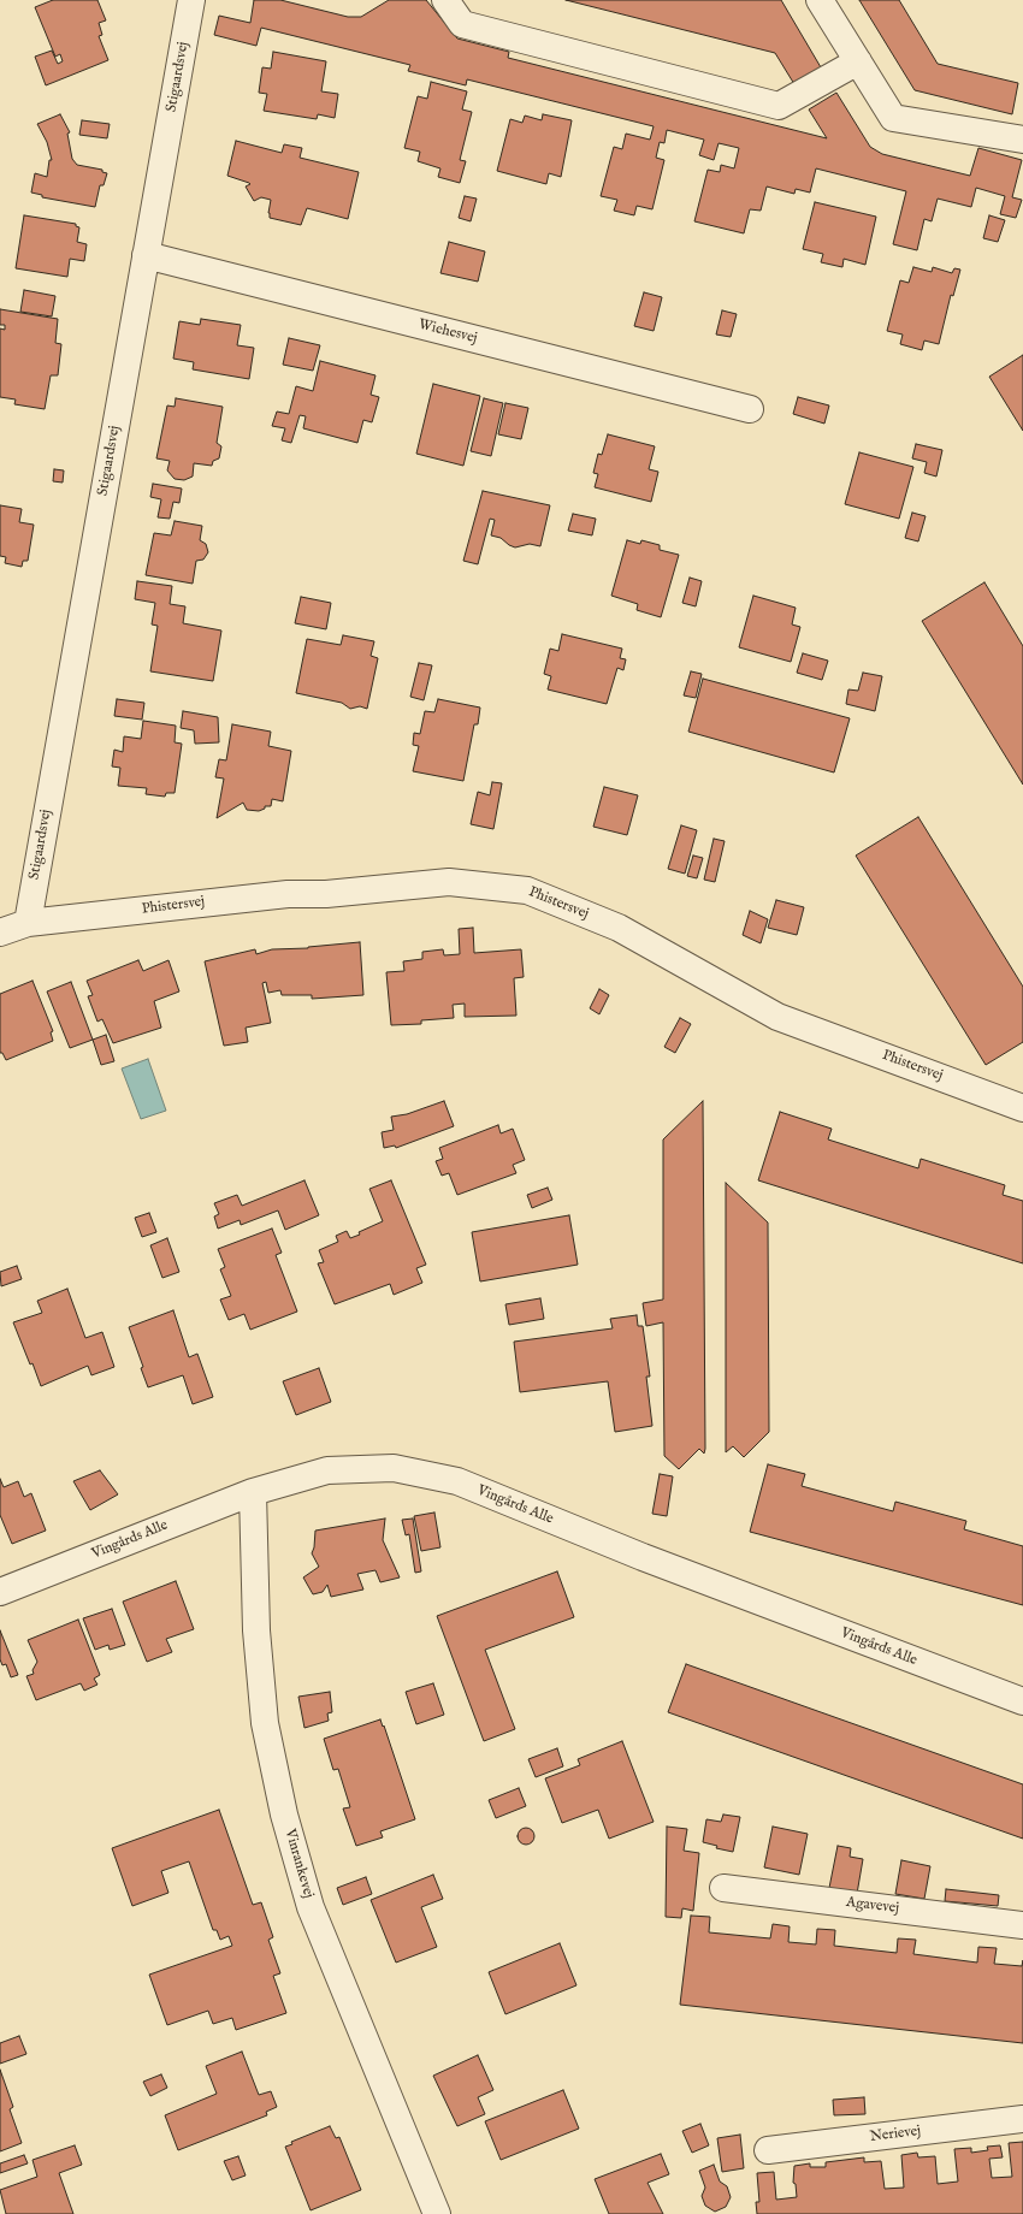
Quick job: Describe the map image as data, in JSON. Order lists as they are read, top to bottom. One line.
{"streets":{"street":["Stigaardsvej","Wiehesvej","Phistersvej","Vingårds Alle","Vinrankevej","Agavevej","Nerievej"]},"crossings":[["Stigaardsvej","Wiehesvej"],["Stigaardsvej","Phistersvej"],["Vingårds Alle","Vinrankevej"]]}
